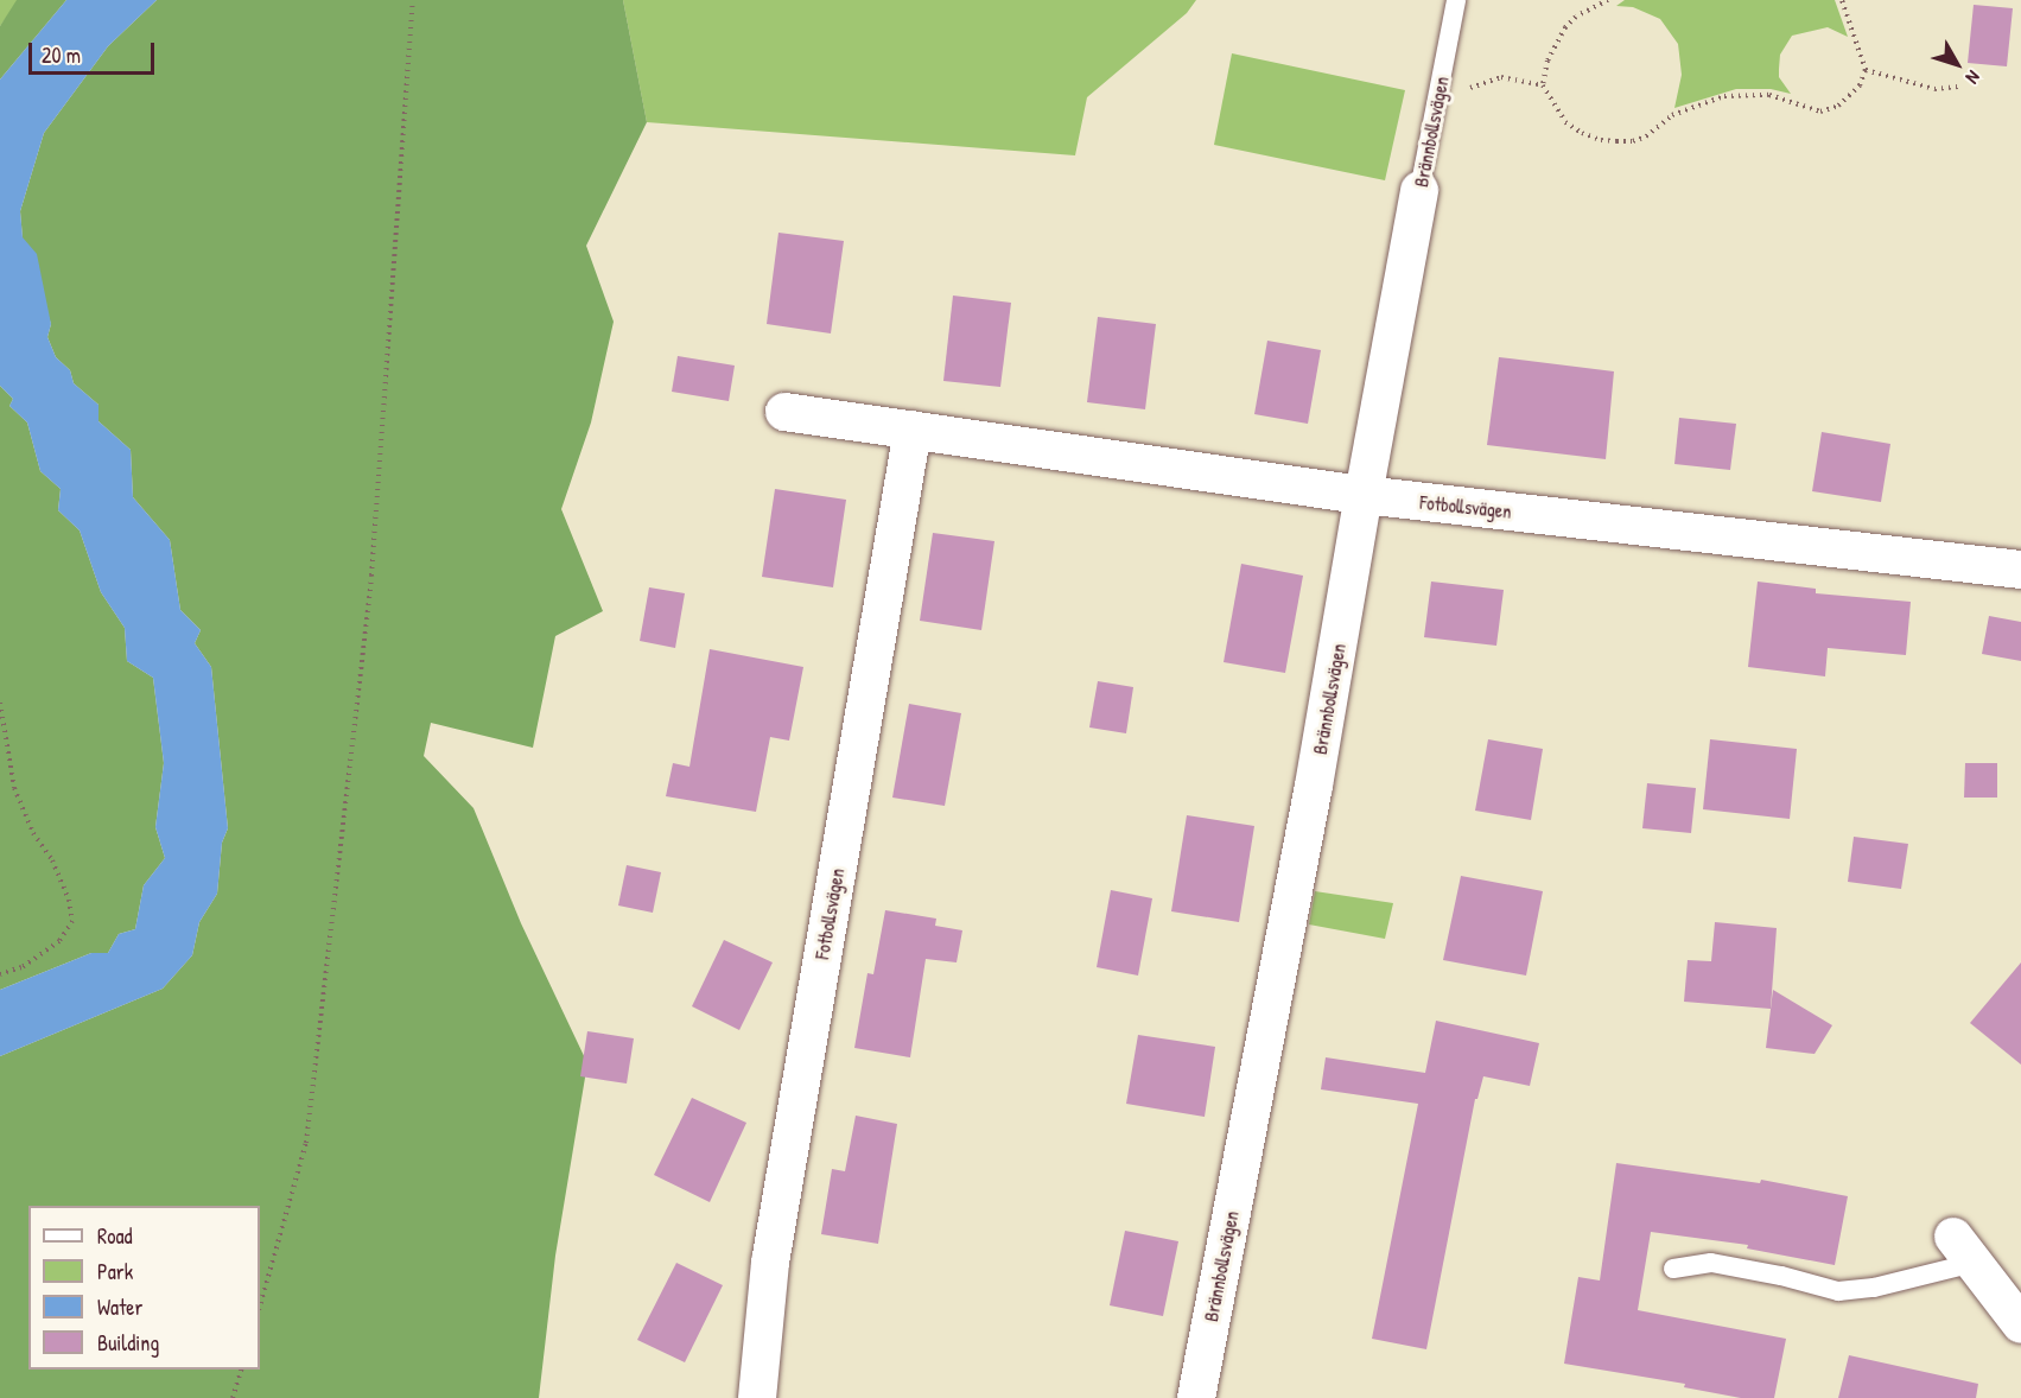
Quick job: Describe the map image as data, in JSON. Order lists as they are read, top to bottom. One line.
{"streets":{"street":["Brännbollsvägen","Fotbollsvägen"]},"crossings":[["Brännbollsvägen","Fotbollsvägen"]],"legend":["Road","Park","Water","Building"],"scale_bar":"20 m","north":"bottom right"}
